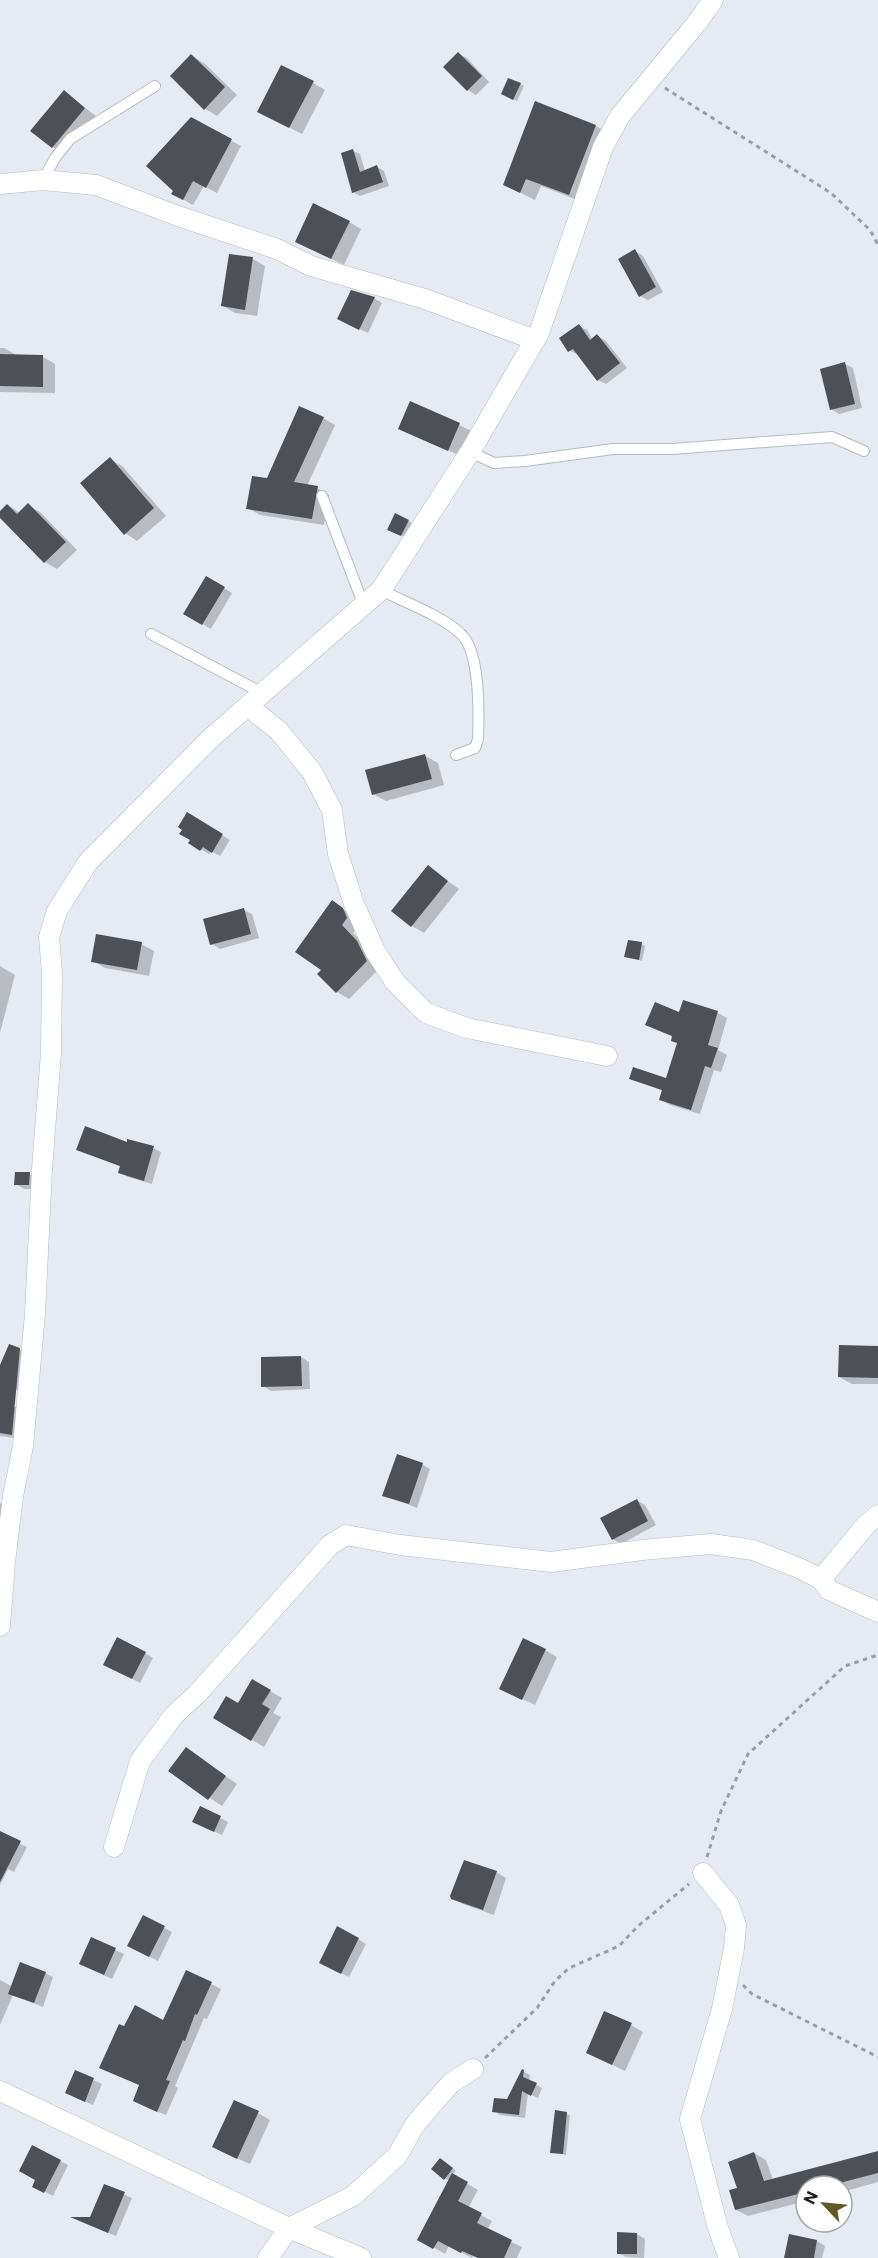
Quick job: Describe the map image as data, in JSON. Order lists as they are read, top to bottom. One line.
{"north":"top left"}
